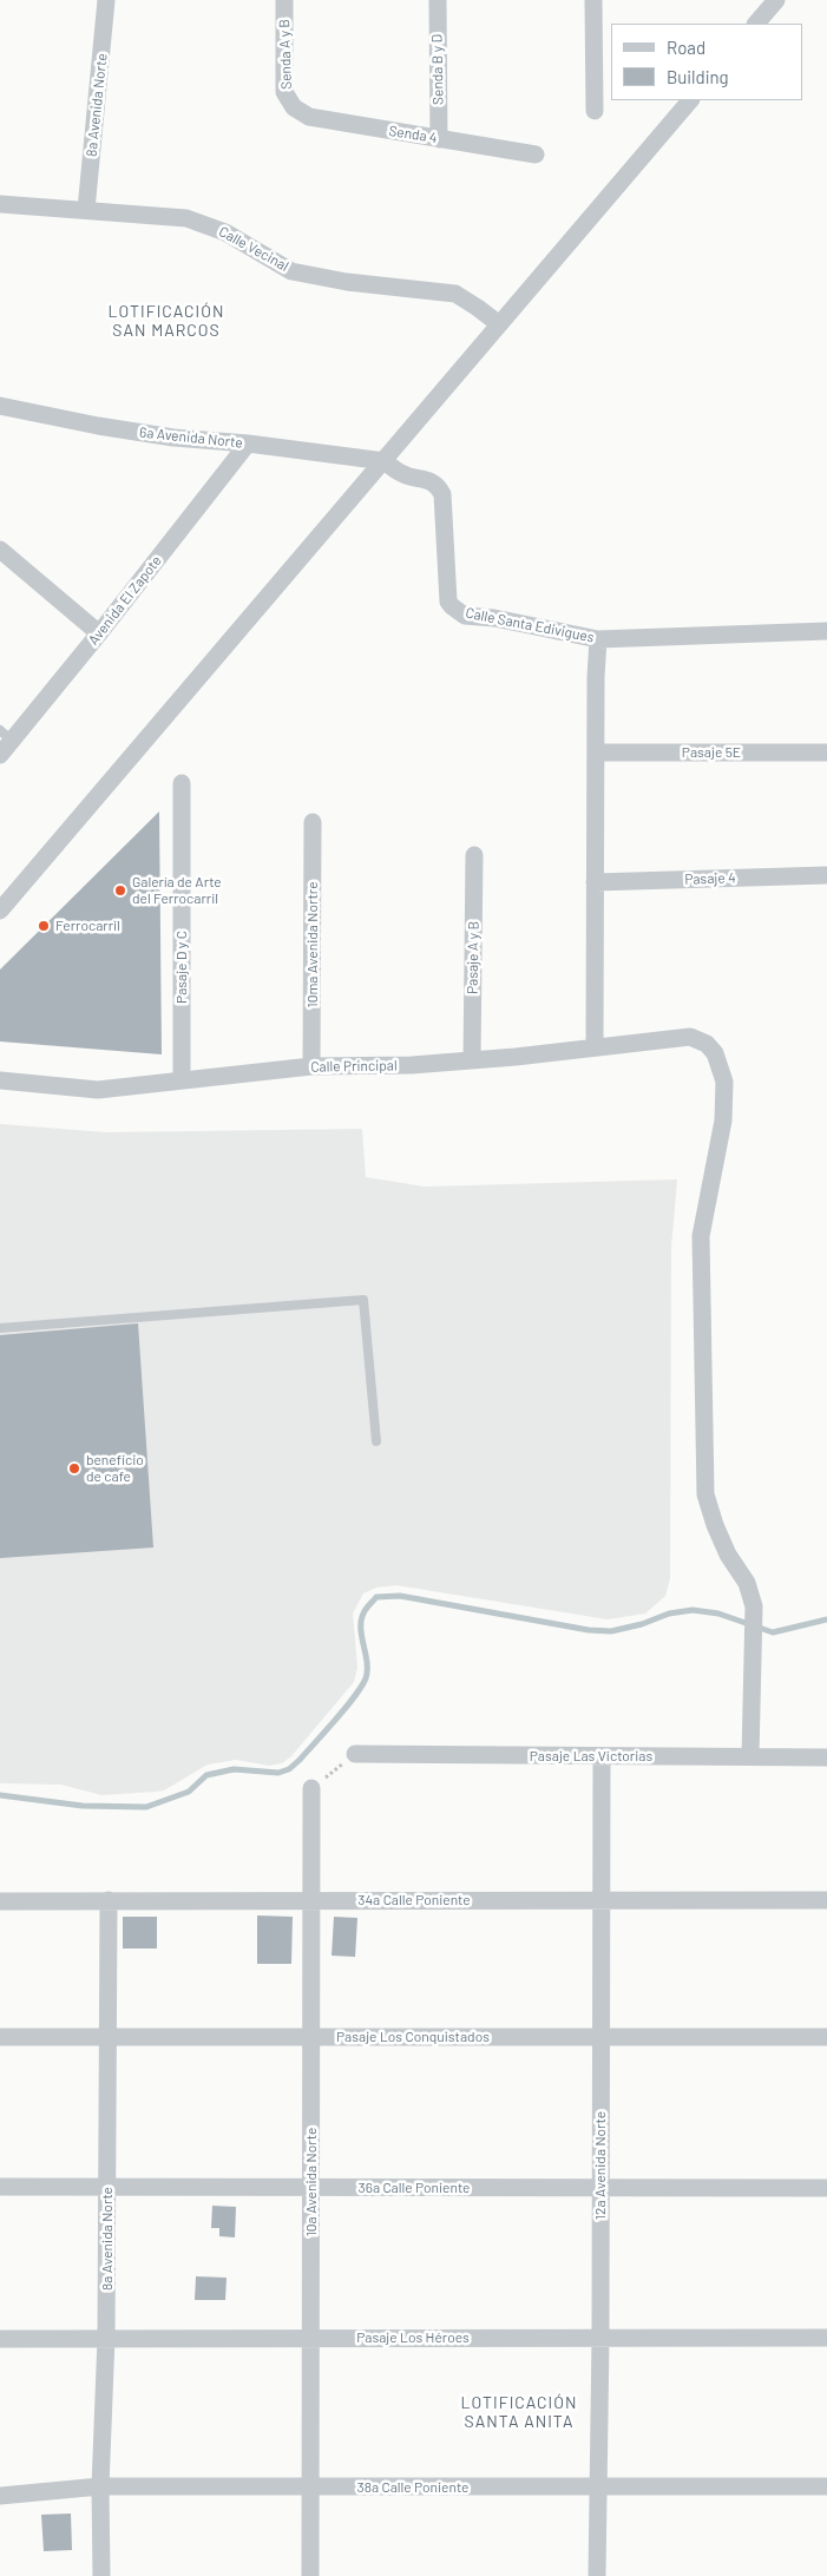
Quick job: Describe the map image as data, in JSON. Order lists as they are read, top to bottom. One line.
{"streets":{"street":["Senda A y B","Senda B y D","8a Avenida Norte","Senda 4","Calle Vecinal","6a Avenida Norte","Avenida El Zapote","Calle Santa Edivigues","Pasaje 5E","Pasaje 4","10ma Avenida Nortre","Pasaje A y B","Pasaje D y C","Calle Principal","Pasaje Las Victorias","34a Calle Poniente","Pasaje Los Conquistados","12a Avenida Norte","10a Avenida Norte","36a Calle Poniente","Pasaje Los Héroes","38a Calle Poniente"]},"crossings":[["Senda A y B","Senda 4"],["Senda B y D","Senda 4"],["8a Avenida Norte","Calle Vecinal"],["8a Avenida Norte","34a Calle Poniente"],["8a Avenida Norte","Pasaje Los Conquistados"],["8a Avenida Norte","36a Calle Poniente"],["8a Avenida Norte","Pasaje Los Héroes"],["8a Avenida Norte","38a Calle Poniente"],["6a Avenida Norte","Avenida El Zapote"],["6a Avenida Norte","Calle Santa Edivigues"],["10ma Avenida Nortre","Calle Principal"],["Pasaje A y B","Calle Principal"],["Pasaje D y C","Calle Principal"],["Calle Principal","Pasaje Las Victorias"],["Pasaje Las Victorias","12a Avenida Norte"],["34a Calle Poniente","12a Avenida Norte"],["34a Calle Poniente","10a Avenida Norte"],["Pasaje Los Conquistados","12a Avenida Norte"],["Pasaje Los Conquistados","10a Avenida Norte"],["12a Avenida Norte","36a Calle Poniente"],["12a Avenida Norte","Pasaje Los Héroes"],["12a Avenida Norte","38a Calle Poniente"],["10a Avenida Norte","36a Calle Poniente"],["10a Avenida Norte","Pasaje Los Héroes"],["10a Avenida Norte","38a Calle Poniente"]],"districts":["LOTIFICACIÓN SAN MARCOS","LOTIFICACIÓN SANTA ANITA"],"places":["Galería de Arte del Ferrocarril","Ferrocarril","beneficio de cafe"],"legend":["Road","Building"]}
